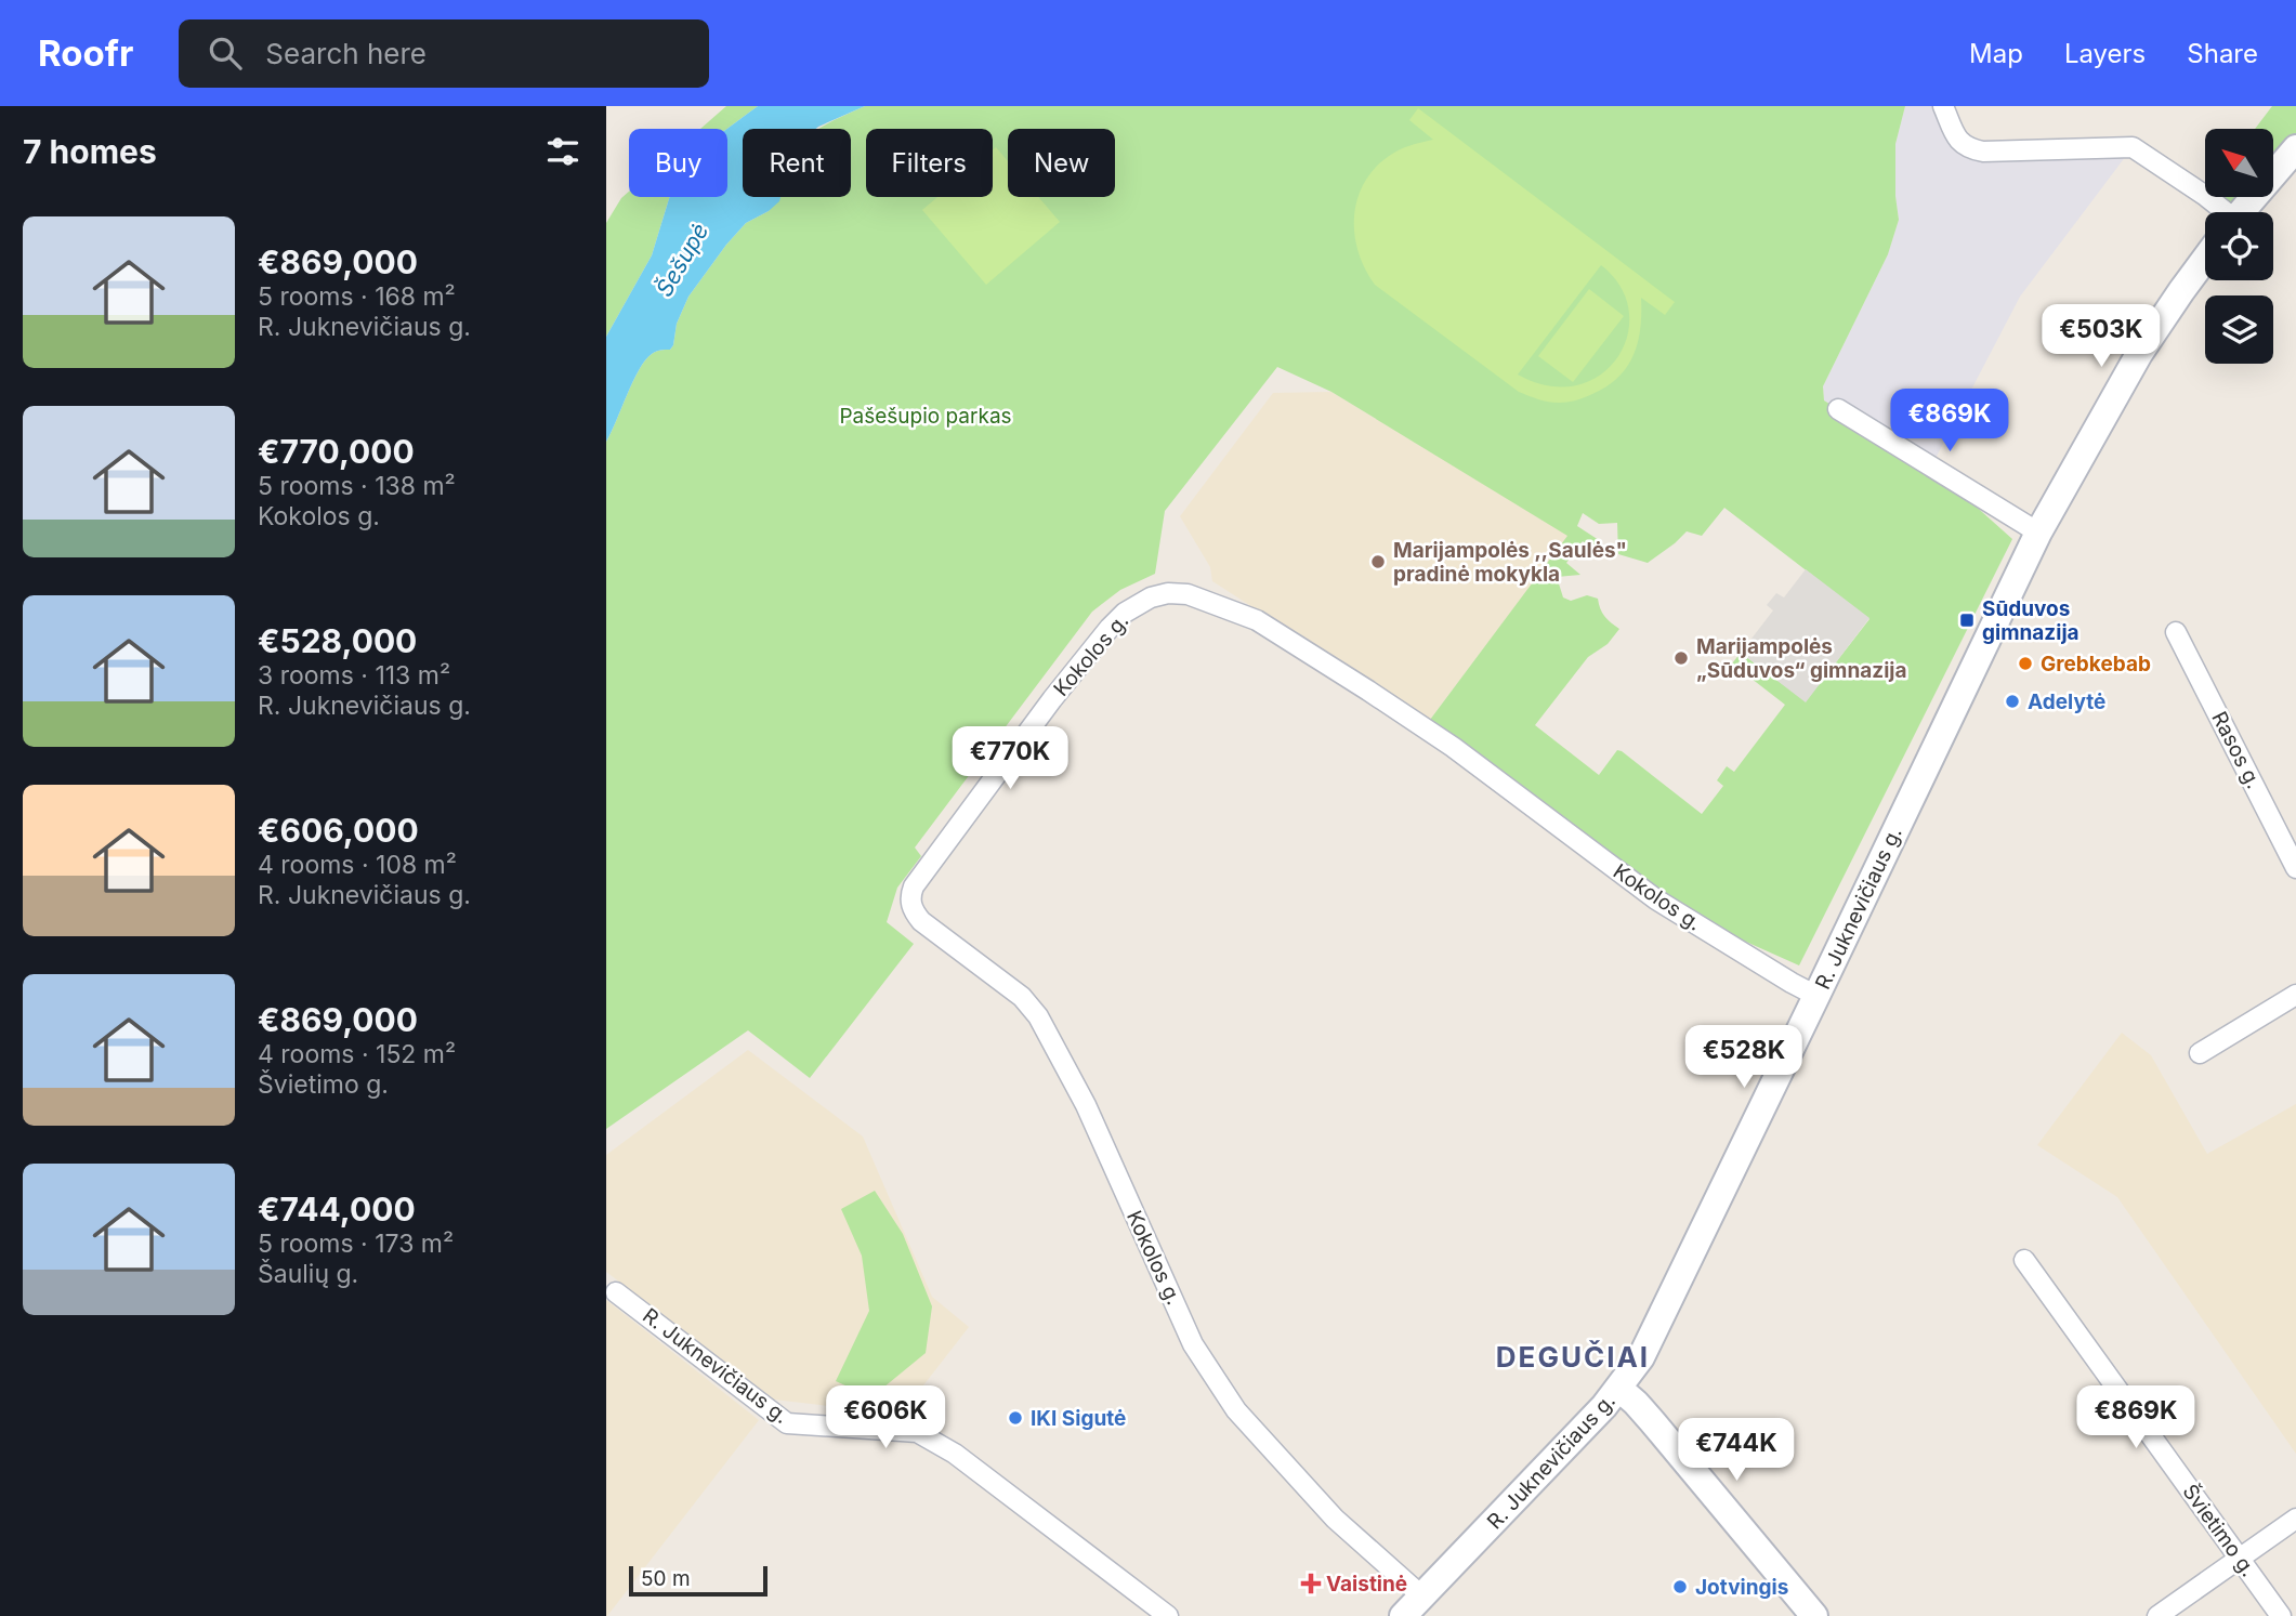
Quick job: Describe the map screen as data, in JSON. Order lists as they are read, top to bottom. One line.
{"streets":{"street":["Kokolos g.","Rasos g.","R. Juknevičiaus g.","Švietimo g."]},"crossings":[["Kokolos g.","R. Juknevičiaus g."]],"districts":["DEGUČIAI"],"water":["Šešupė"],"parks":["Pašešupio parkas"],"places":{"other":["Marijampolės ,,Saulės\" pradinė mokykla","Marijampolės „Sūduvos“ gimnazija","Grebkebab","Adelytė","IKI Sigutė","Jotvingis"],"transit":["Sūduvos gimnazija"],"health":["Vaistinė"]},"scale_bar":"50 m","north":"top left","page":{"header":"Roofr","search":"Search here","nav":["Map","Layers","Share"],"heading":"7 homes","chip":["Buy","Rent","Filters","New"],"list":[{"name":"€869,000","note":"5 rooms · 168 m² · R. Juknevičiaus g."},{"name":"€770,000","note":"5 rooms · 138 m² · Kokolos g."},{"name":"€528,000","note":"3 rooms · 113 m² · R. Juknevičiaus g."},{"name":"€606,000","note":"4 rooms · 108 m² · R. Juknevičiaus g."},{"name":"€869,000","note":"4 rooms · 152 m² · Švietimo g."},{"name":"€744,000","note":"5 rooms · 173 m² · Šaulių g."}],"price":["€503K","€869K","€770K","€528K","€606K","€869K","€744K"],"scale":"50 m"}}
